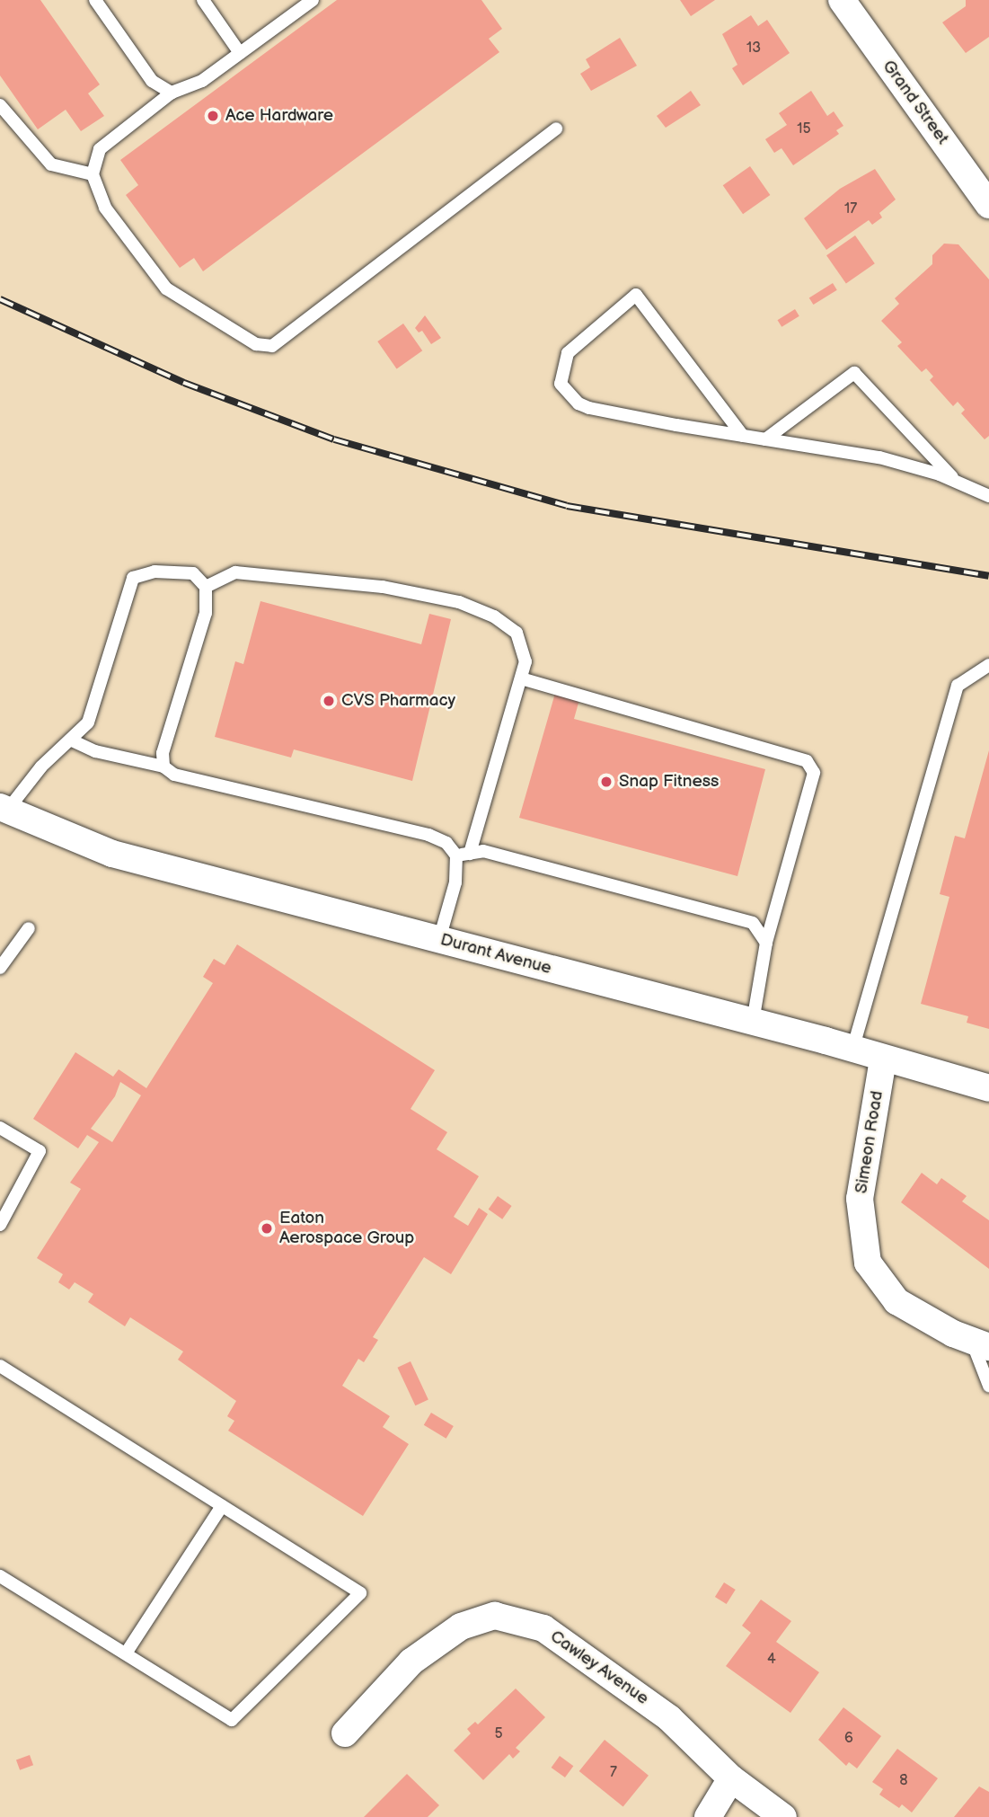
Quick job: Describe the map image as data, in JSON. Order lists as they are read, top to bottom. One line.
{"streets":{"street":["Grand Street","Durant Avenue","Simeon Road","Cawley Avenue"]},"crossings":[["Durant Avenue","Simeon Road"]],"places":["Ace Hardware","CVS Pharmacy","Snap Fitness","Eaton Aerospace Group"],"house_numbers":["13","15","17","4","5","6","7","8"]}
